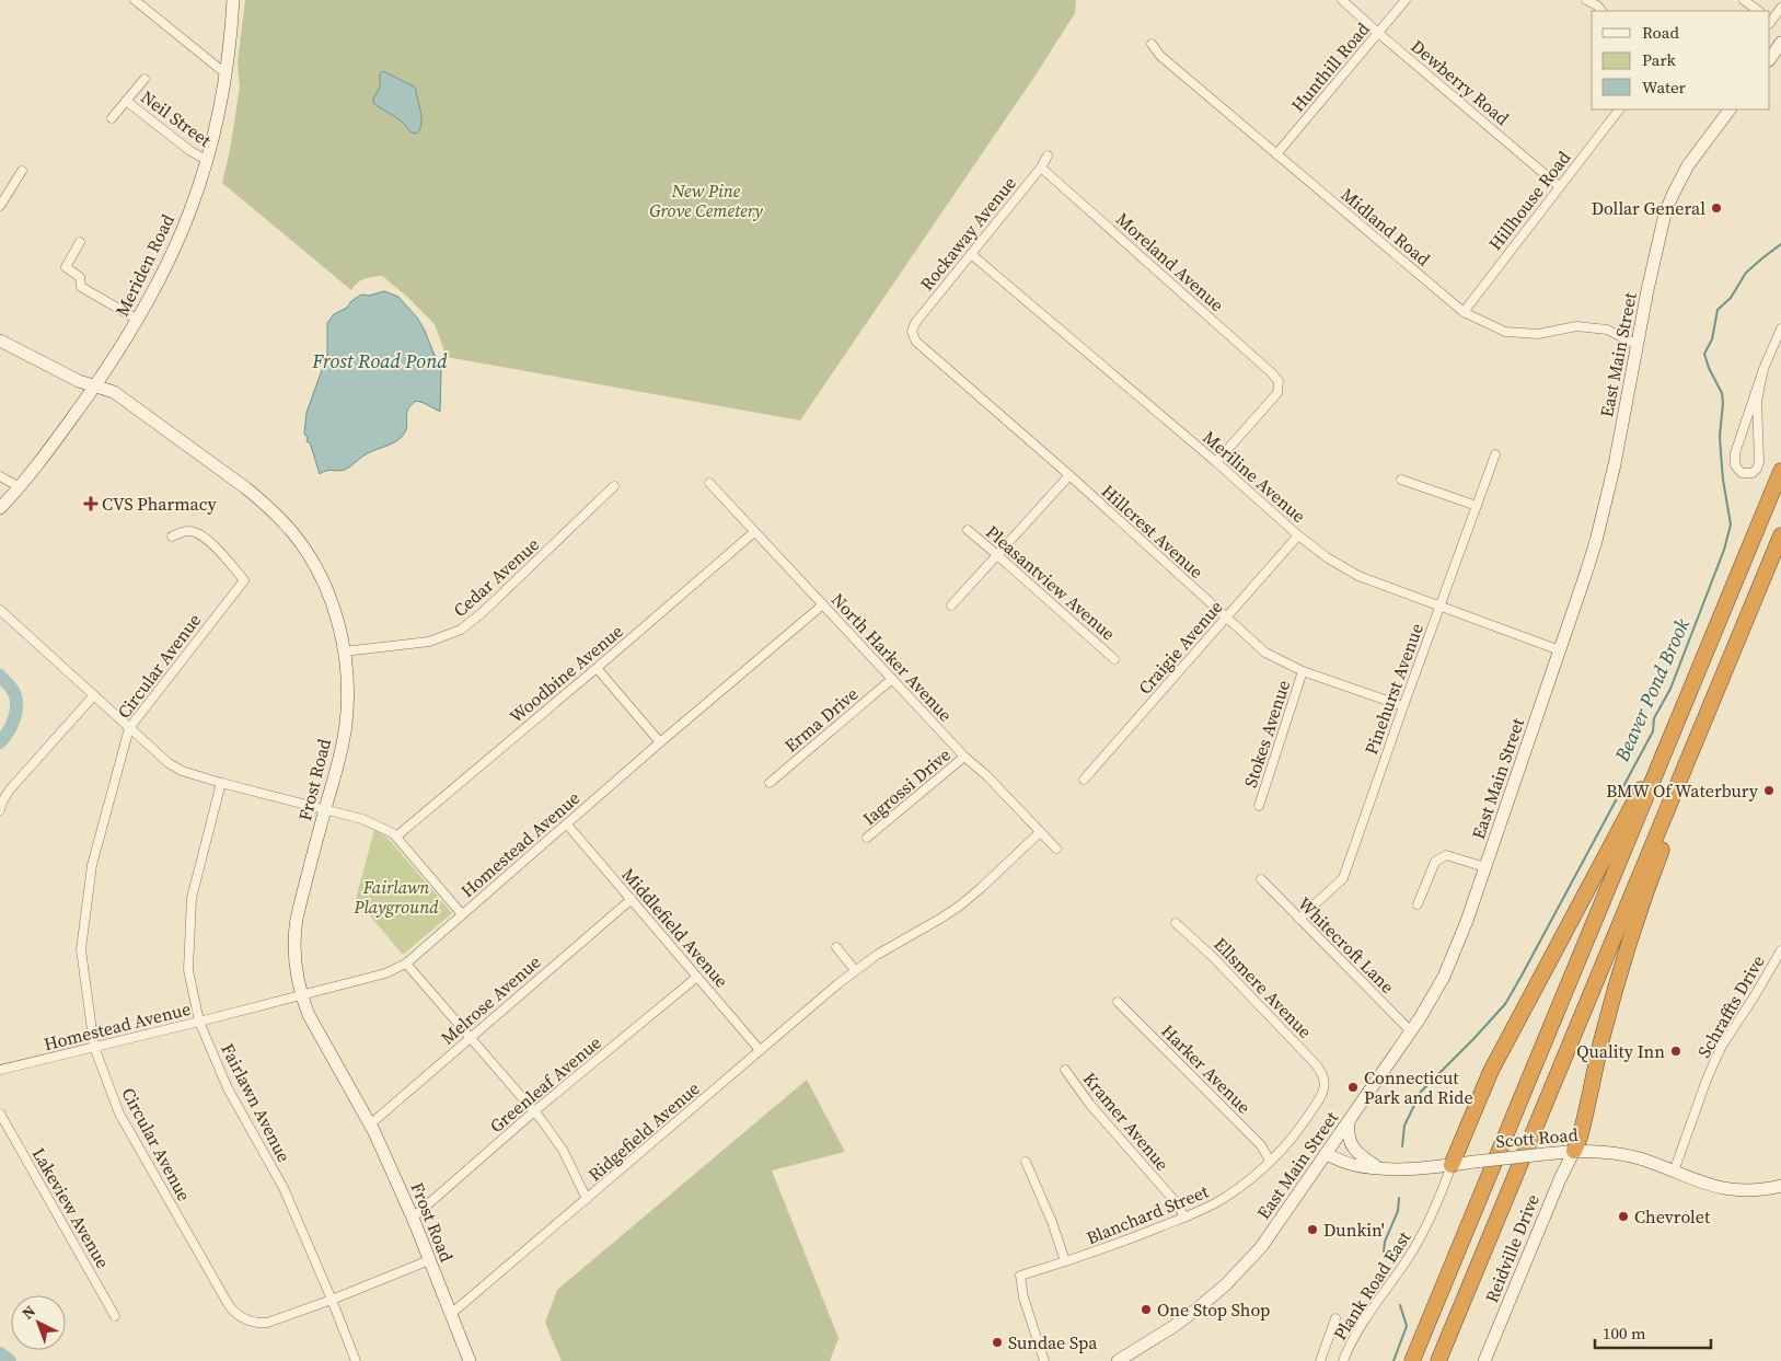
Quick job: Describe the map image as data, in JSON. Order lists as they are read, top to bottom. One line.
{"streets":{"main road":["Meriden Road","East Main Street","Frost Road","Scott Road","Reidville Drive"],"street":["Hunthill Road","Dewberry Road","Neil Street","Hillhouse Road","Midland Road","Rockaway Avenue","Moreland Avenue","Meriline Avenue","Hillcrest Avenue","Cedar Avenue","Pleasantview Avenue","Craigie Avenue","North Harker Avenue","Circular Avenue","Woodbine Avenue","Pinehurst Avenue","Erma Drive","Stokes Avenue","Iagrossi Drive","Homestead Avenue","Middlefield Avenue","Whitecroft Lane","Ellsmere Avenue","Melrose Avenue","Schraffts Drive","Harker Avenue","Greenleaf Avenue","Fairlawn Avenue","Kramer Avenue","Ridgefield Avenue","Lakeview Avenue","Blanchard Street","Plank Road East"]},"crossings":[["Hunthill Road","Dewberry Road"],["Hunthill Road","Midland Road"],["Dewberry Road","Hillhouse Road"],["Neil Street","Meriden Road"],["Hillhouse Road","Midland Road"],["Midland Road","East Main Street"],["Rockaway Avenue","Moreland Avenue"],["Rockaway Avenue","Meriline Avenue"],["Rockaway Avenue","Hillcrest Avenue"],["Moreland Avenue","Meriline Avenue"],["Meriden Road","Frost Road"],["East Main Street","Meriline Avenue"],["East Main Street","Whitecroft Lane"],["East Main Street","Scott Road"],["Meriline Avenue","Craigie Avenue"],["Meriline Avenue","Pinehurst Avenue"],["Hillcrest Avenue","Craigie Avenue"],["Hillcrest Avenue","Pinehurst Avenue"],["Hillcrest Avenue","Stokes Avenue"],["Cedar Avenue","Frost Road"],["North Harker Avenue","Woodbine Avenue"],["North Harker Avenue","Erma Drive"],["North Harker Avenue","Iagrossi Drive"],["North Harker Avenue","Homestead Avenue"],["North Harker Avenue","Ridgefield Avenue"],["Circular Avenue","Frost Road"],["Circular Avenue","Homestead Avenue"],["Circular Avenue","Fairlawn Avenue"],["Pinehurst Avenue","Whitecroft Lane"],["Frost Road","Homestead Avenue"],["Frost Road","Melrose Avenue"],["Frost Road","Greenleaf Avenue"],["Frost Road","Ridgefield Avenue"],["Homestead Avenue","Middlefield Avenue"],["Homestead Avenue","Fairlawn Avenue"],["Middlefield Avenue","Melrose Avenue"],["Middlefield Avenue","Greenleaf Avenue"],["Middlefield Avenue","Ridgefield Avenue"],["Ellsmere Avenue","Blanchard Street"],["Schraffts Drive","Scott Road"],["Harker Avenue","Blanchard Street"],["Kramer Avenue","Blanchard Street"],["Scott Road","Reidville Drive"],["Scott Road","Plank Road East"]],"water":["Frost Road Pond","Beaver Pond Brook"],"parks":["New Pine Grove Cemetery","Fairlawn Playground"],"places":{"other":["Dollar General","BMW Of Waterbury","Quality Inn","Connecticut Park and Ride","Chevrolet","Dunkin'","One Stop Shop","Sundae Spa"],"health":["CVS Pharmacy"]},"legend":["Road","Park","Water"],"scale_bar":"100 m","north":"top left"}
